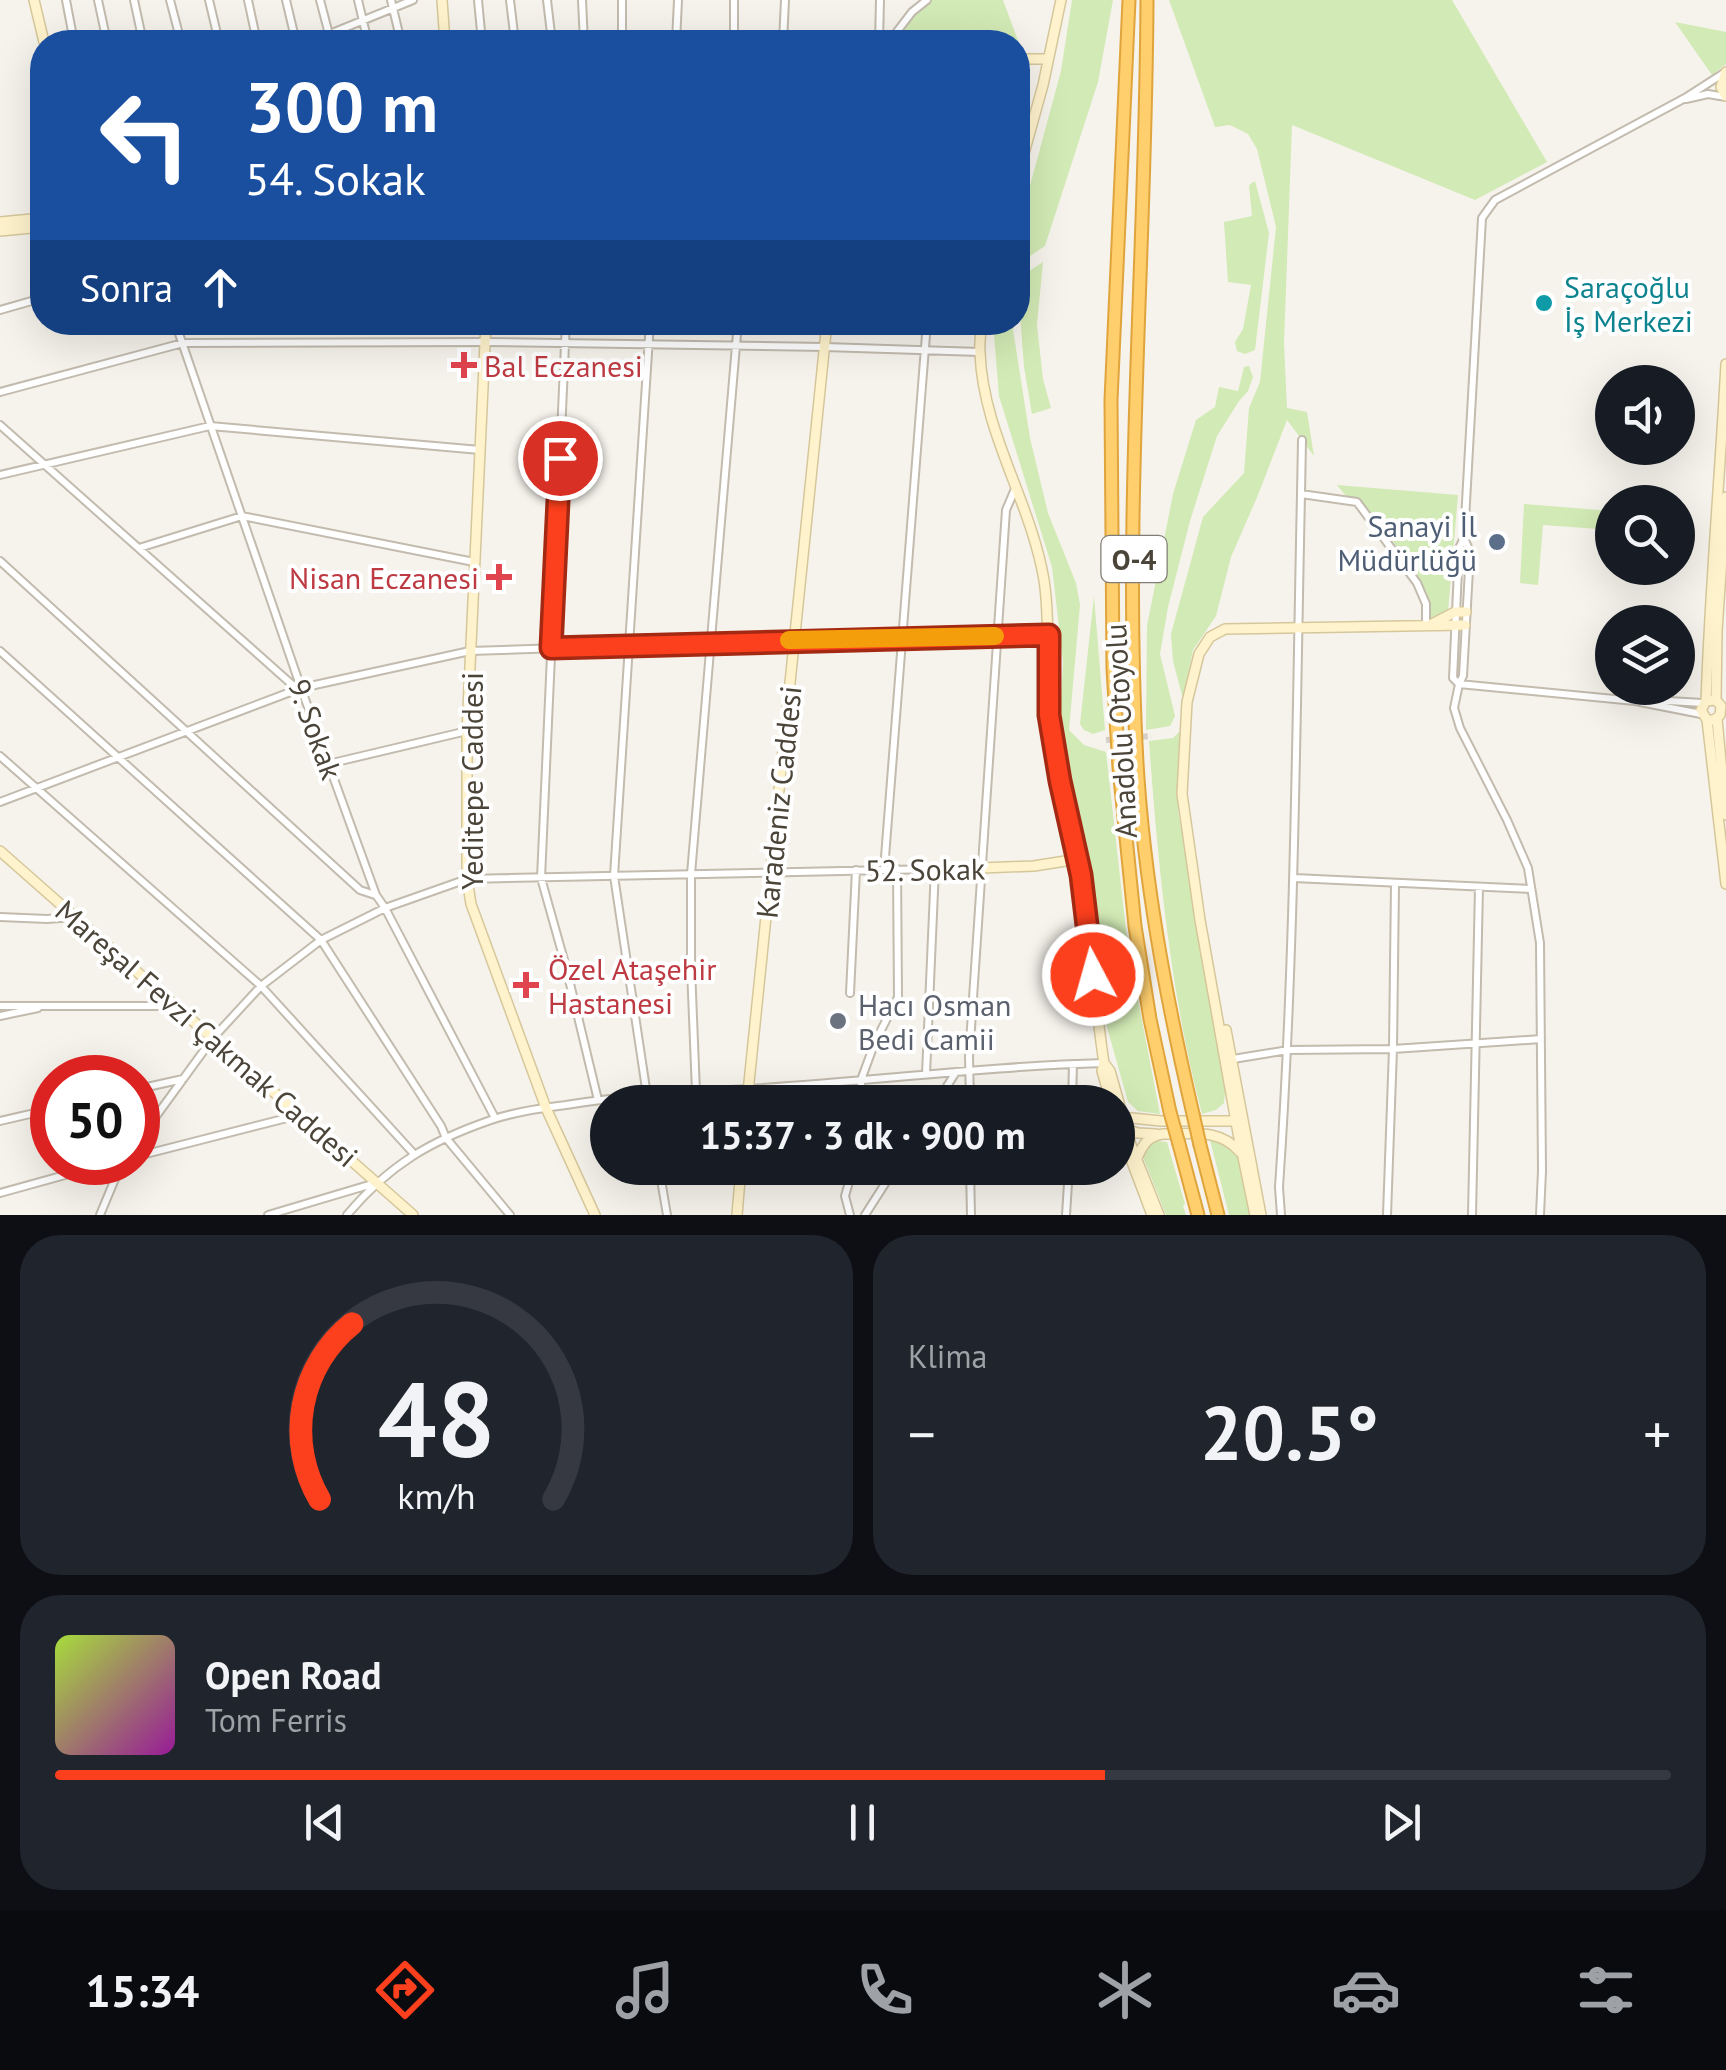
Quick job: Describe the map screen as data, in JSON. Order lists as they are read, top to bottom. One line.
{"streets":{"highway":["O-4","Anadolu Otoyolu"],"street":["9. Sokak","Yeditepe Caddesi","Karadeniz Caddesi","52. Sokak","Mareşal Fevzi Çakmak Caddesi"]},"crossings":[["9. Sokak","52. Sokak"],["Yeditepe Caddesi","52. Sokak"],["Karadeniz Caddesi","52. Sokak"],["52. Sokak","Mareşal Fevzi Çakmak Caddesi"]],"places":{"other":["Saraçoğlu İş Merkezi","Sanayi İl Müdürlüğü","Hacı Osman Bedi Camii"],"health":["Bal Eczanesi","Nisan Eczanesi","Özel Ataşehir Hastanesi"]},"page":{"turn":["300 m","54. Sokak"],"then":"Sonra","limit":"50","trip":"15:37 · 3 dk · 900 m","tile":"Klima","heat":["−","20.5°","+"],"song":["Open Road","Tom Ferris"],"tabs":"15:34","gauge":["48","km/h"]}}
